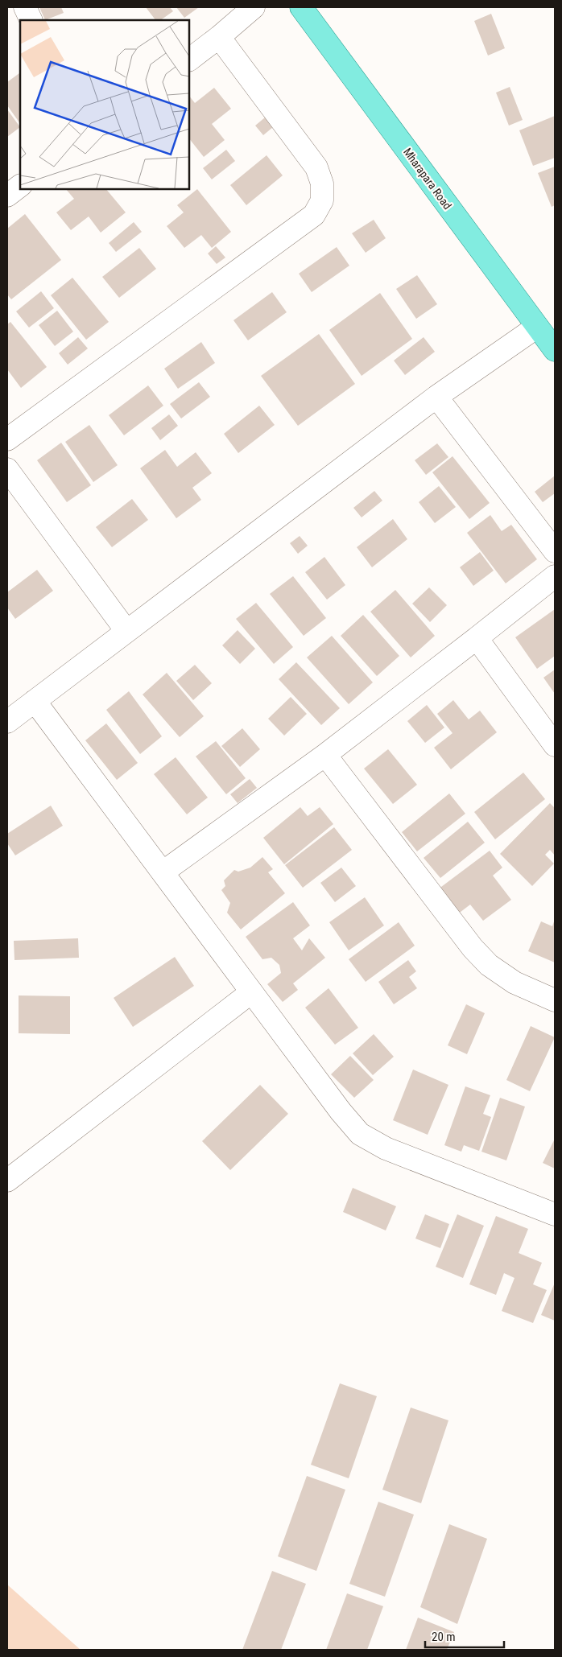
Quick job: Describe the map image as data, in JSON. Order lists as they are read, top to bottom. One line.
{"streets":{"main road":["Mharapara Road"]},"scale_bar":"20 m"}
